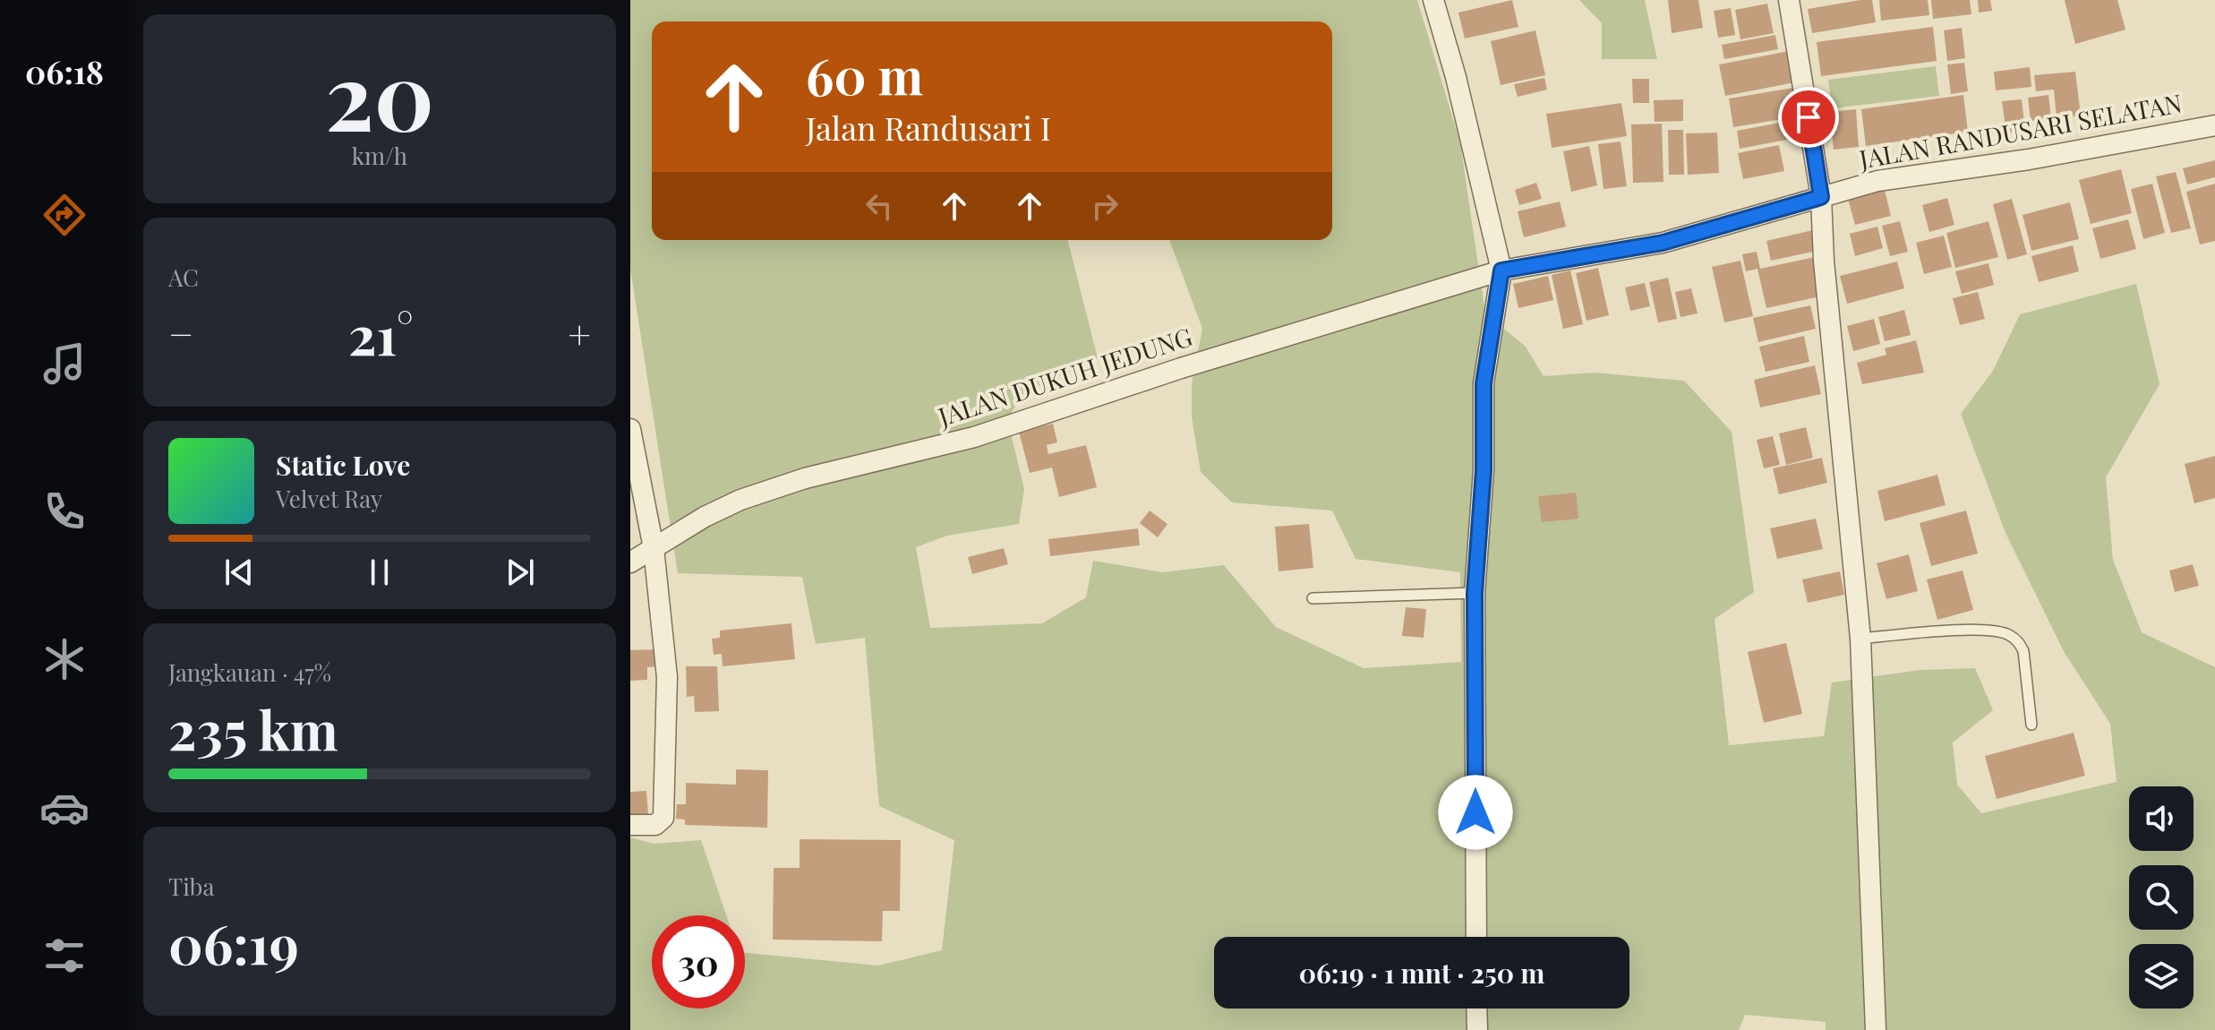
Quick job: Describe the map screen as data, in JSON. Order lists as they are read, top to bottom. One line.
{"streets":{"street":["JALAN RANDUSARI SELATAN","JALAN DUKUH JEDUNG"]},"crossings":[["JALAN RANDUSARI SELATAN","JALAN DUKUH JEDUNG"]],"page":{"tabs":"06:18","tile":[["20","km/h"],"AC",["Jangkauan · 47%","235 km"],["Tiba","06:19"]],"turn":["60 m","Jalan Randusari I"],"heat":["−","21°","+"],"song":["Static Love","Velvet Ray"],"limit":"30","trip":"06:19 · 1 mnt · 250 m"}}
